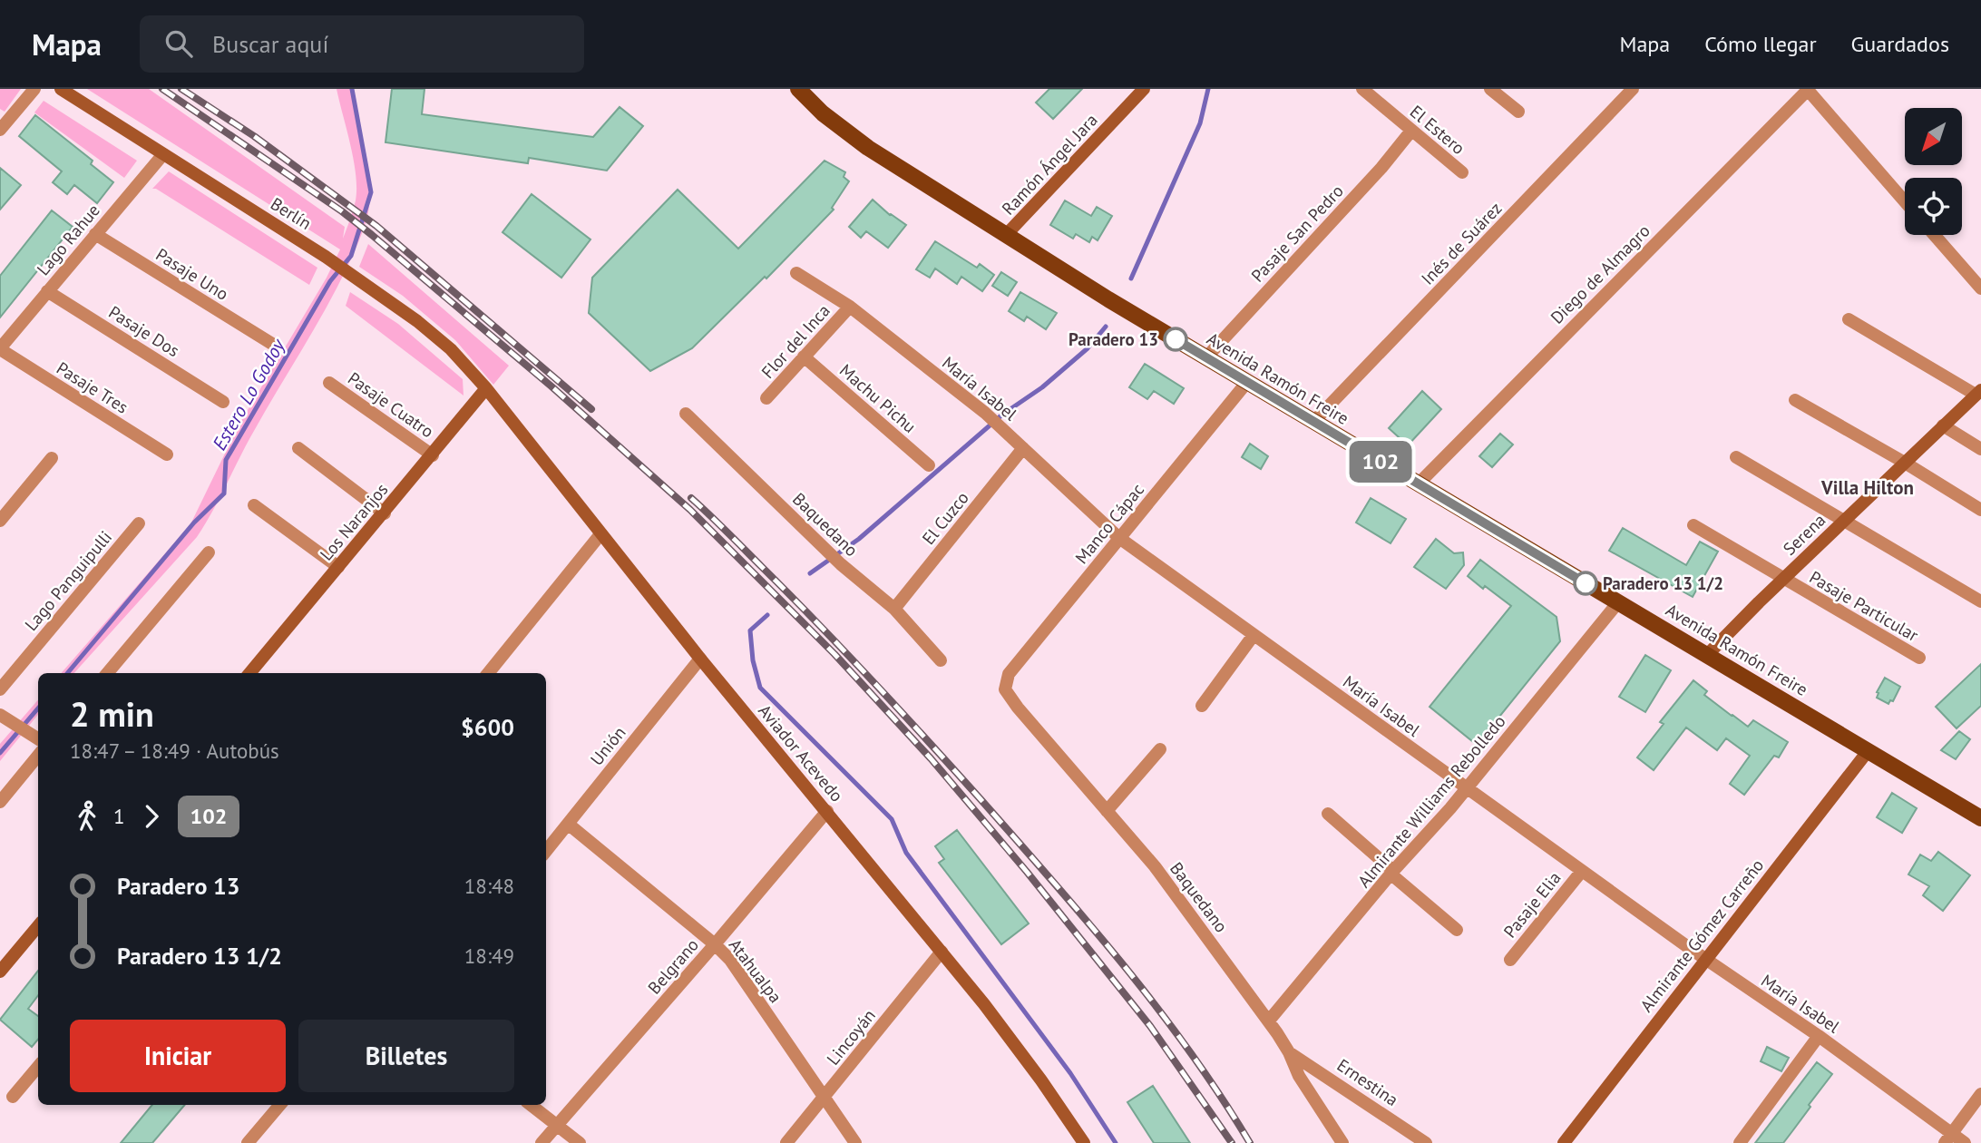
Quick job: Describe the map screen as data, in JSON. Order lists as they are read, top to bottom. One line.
{"streets":{"main road":["Ramón Ángel Jara","Berlín","Avenida Ramón Freire","Los Naranjos","Serena","Aviador Acevedo","Almirante Gómez Carreño"],"street":["El Estero","Pasaje San Pedro","Lago Rahue","Inés de Suárez","Pasaje Uno","Diego de Almagro","Pasaje Dos","Flor del Inca","Pasaje Tres","María Isabel","Machu Pichu","Pasaje Cuatro","El Cuzco","Manco Cápac","Baquedano","Lago Panguipulli","Pasaje Particular","Unión","Almirante Williams Rebolledo","Pasaje Elia","Belgrano","Atahualpa","Lincoyán","Ernestina"]},"crossings":[["El Estero","Pasaje San Pedro"],["Ramón Ángel Jara","Avenida Ramón Freire"],["Berlín","Lago Rahue"],["Berlín","Los Naranjos"],["Berlín","Aviador Acevedo"],["Pasaje San Pedro","Avenida Ramón Freire"],["Lago Rahue","Pasaje Uno"],["Lago Rahue","Pasaje Dos"],["Lago Rahue","Pasaje Tres"],["Inés de Suárez","Avenida Ramón Freire"],["Diego de Almagro","Avenida Ramón Freire"],["Flor del Inca","María Isabel"],["Flor del Inca","Machu Pichu"],["Avenida Ramón Freire","Manco Cápac"],["Avenida Ramón Freire","Serena"],["Avenida Ramón Freire","Almirante Williams Rebolledo"],["Avenida Ramón Freire","Almirante Gómez Carreño"],["María Isabel","El Cuzco"],["María Isabel","Manco Cápac"],["María Isabel","Almirante Williams Rebolledo"],["María Isabel","Pasaje Elia"],["María Isabel","Almirante Gómez Carreño"],["Pasaje Cuatro","Los Naranjos"],["El Cuzco","Baquedano"],["Los Naranjos","Aviador Acevedo"],["Manco Cápac","Baquedano"],["Baquedano","Almirante Williams Rebolledo"],["Baquedano","Ernestina"],["Serena","Pasaje Particular"],["Unión","Aviador Acevedo"],["Unión","Atahualpa"],["Aviador Acevedo","Belgrano"],["Aviador Acevedo","Lincoyán"],["Belgrano","Atahualpa"],["Atahualpa","Lincoyán"]],"districts":["Villa Hilton"],"water":["Estero Lo Godoy"],"places":["Paradero 13","Paradero 13 1/2"],"lines":["bus line 102"],"north":"bottom left","page":{"header":"Mapa","search":"Buscar aquí","nav":["Mapa","Cómo llegar","Guardados"],"on_map":"102","heading":["2 min","18:47 – 18:49 · Autobús","$600"],"legs":["1","102"],"list":[{"name":"Paradero 13","value":"18:48"},{"name":"Paradero 13 1/2","value":"18:49"}],"buttons":["Iniciar","Billetes"]}}
